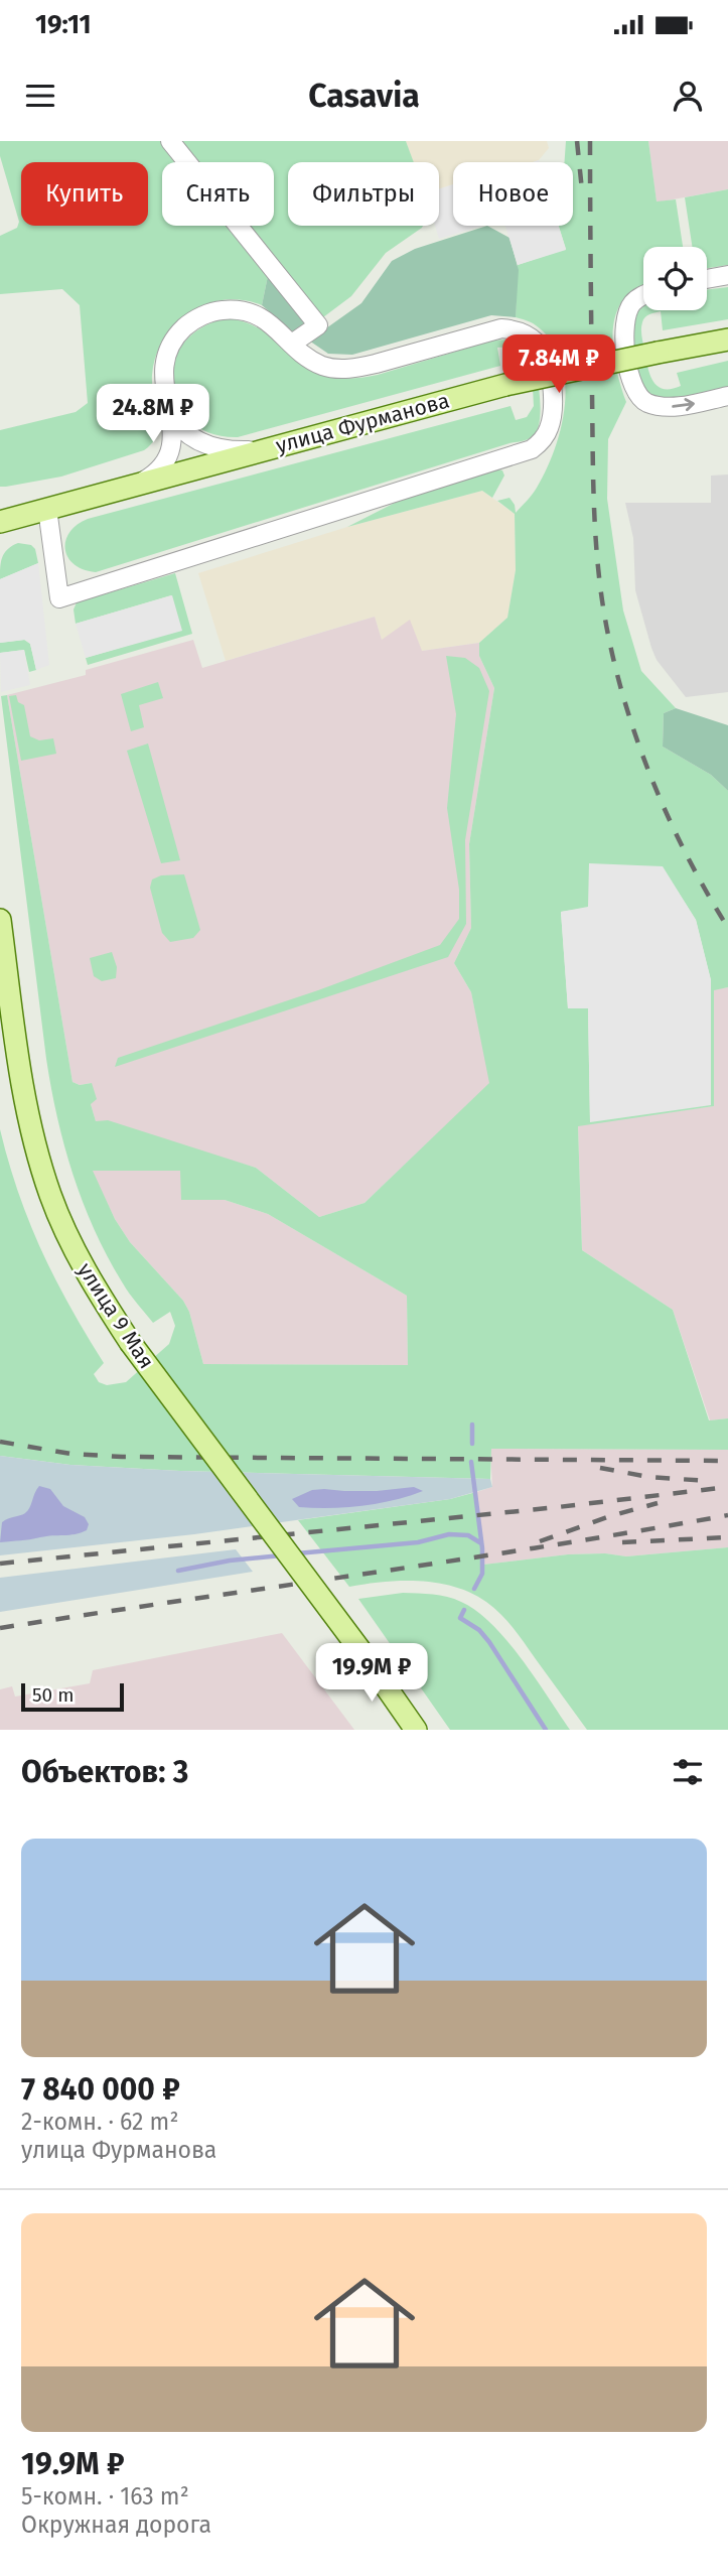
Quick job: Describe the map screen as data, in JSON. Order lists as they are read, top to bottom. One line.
{"streets":{"main road":["улица Фурманова","улица 9 Мая"]},"scale_bar":"50 m","page":{"status":"19:11","header":"Casavia","chip":["Купить","Снять","Фильтры","Новое"],"price":["7.84M ₽","24.8M ₽","19.9M ₽"],"scale":"50 m","heading":"Объектов: 3","list":[{"name":"7 840 000 ₽","note":"2-комн. · 62 m² · улица Фурманова"},{"name":"19.9M ₽","note":"5-комн. · 163 m² · Окружная дорога"}]}}
